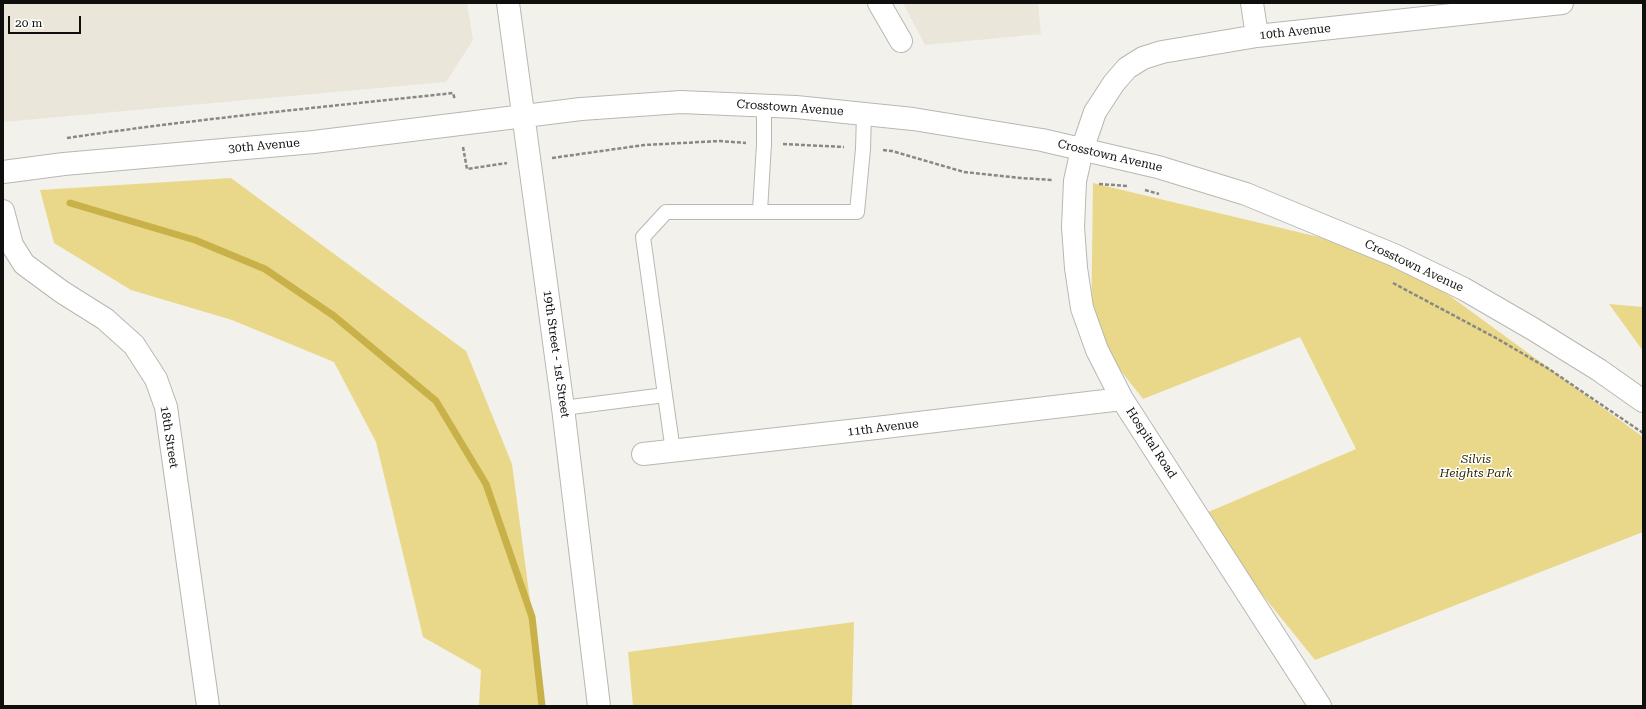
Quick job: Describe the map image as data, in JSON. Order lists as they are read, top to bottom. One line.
{"streets":{"street":["10th Avenue","Crosstown Avenue","30th Avenue","19th Street - 1st Street","11th Avenue","18th Street","Hospital Road"]},"crossings":[["10th Avenue","Crosstown Avenue"],["10th Avenue","Hospital Road"],["Crosstown Avenue","30th Avenue"],["Crosstown Avenue","19th Street - 1st Street"],["Crosstown Avenue","Hospital Road"],["30th Avenue","19th Street - 1st Street"],["11th Avenue","Hospital Road"]],"parks":["Silvis Heights Park"],"scale_bar":"20 m"}
